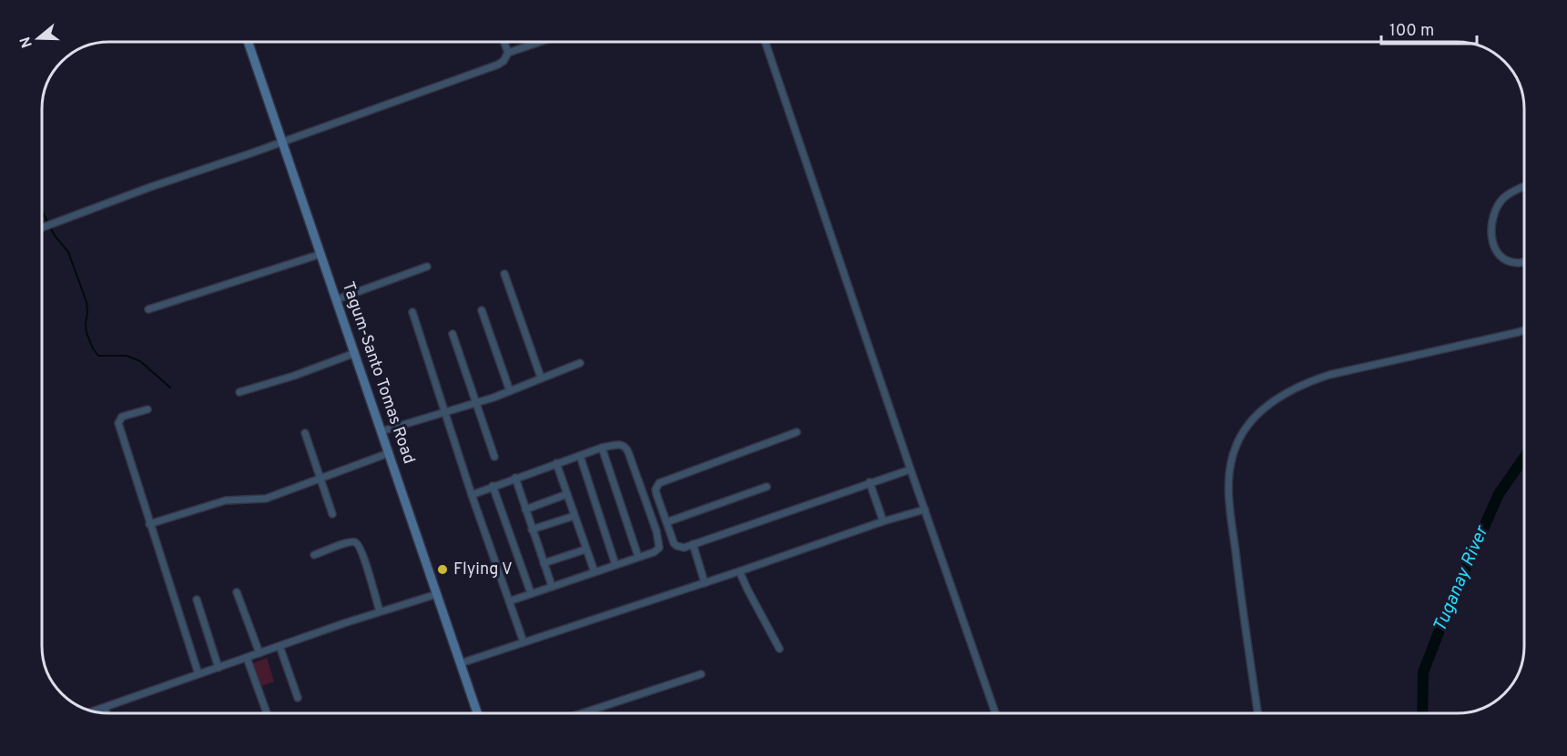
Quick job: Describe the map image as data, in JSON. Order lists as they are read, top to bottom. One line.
{"streets":{"main road":["Tagum-Santo Tomas Road"]},"water":["Tuganay River"],"places":["Flying V"],"scale_bar":"100 m","north":"left"}
